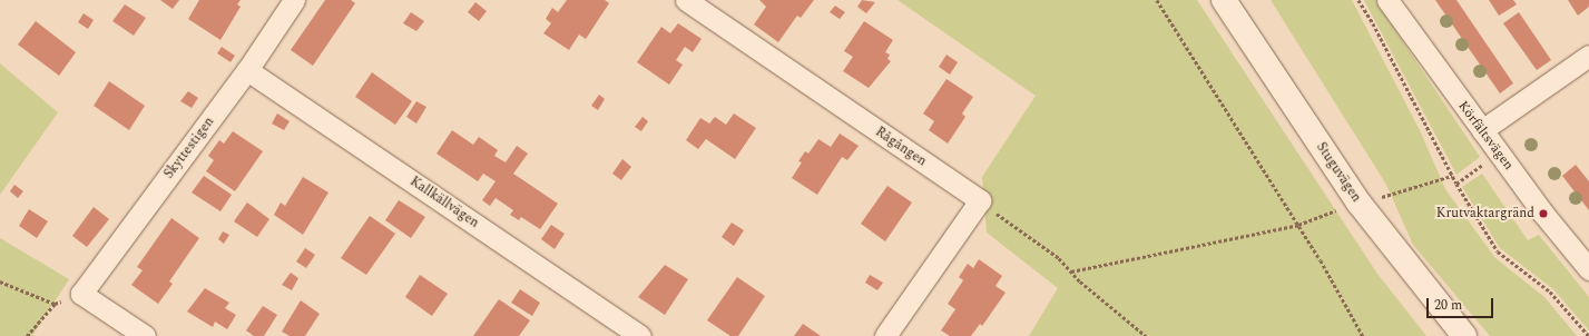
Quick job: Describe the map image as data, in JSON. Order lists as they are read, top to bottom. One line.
{"streets":{"main road":["Stuguvägen"],"street":["Körfältsvägen","Rågången","Skyttestigen","Kallkällvägen"]},"crossings":[["Skyttestigen","Kallkällvägen"]],"places":["Krutvaktargränd"],"scale_bar":"20 m"}
